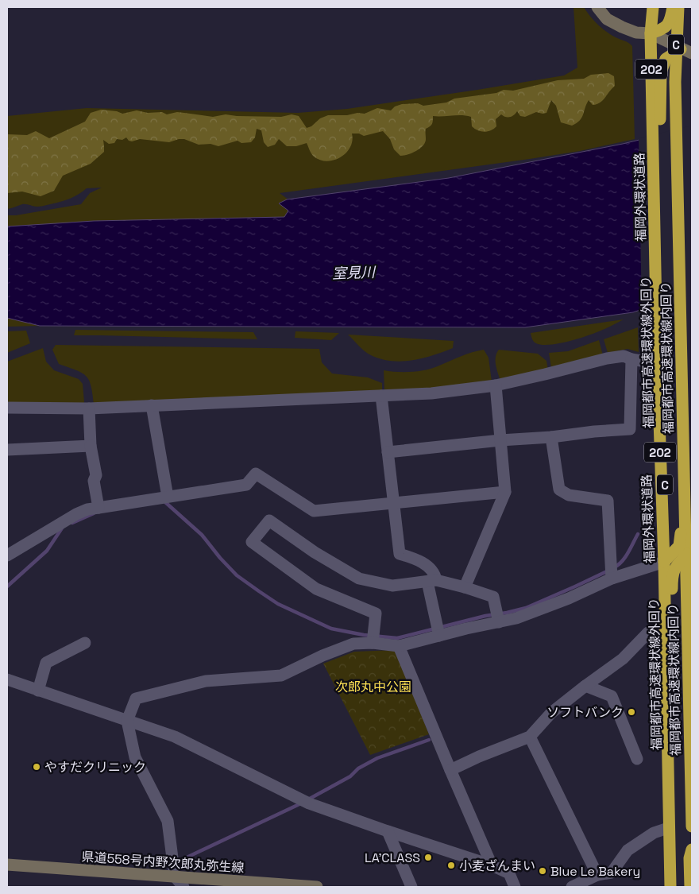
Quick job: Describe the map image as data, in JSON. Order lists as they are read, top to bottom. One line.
{"streets":{"highway":["C","202","福岡外環状道路","福岡都市高速環状線外回り","福岡都市高速環状線内回り"],"main road":["県道558号内野次郎丸弥生線"]},"crossings":[["202","福岡外環状道路"]],"water":["室見川"],"parks":["次郎丸中公園"],"places":["ソフトバンク","やすだクリニック","LA'CLASS","小麦ざんまい","Blue Le Bakery"]}
